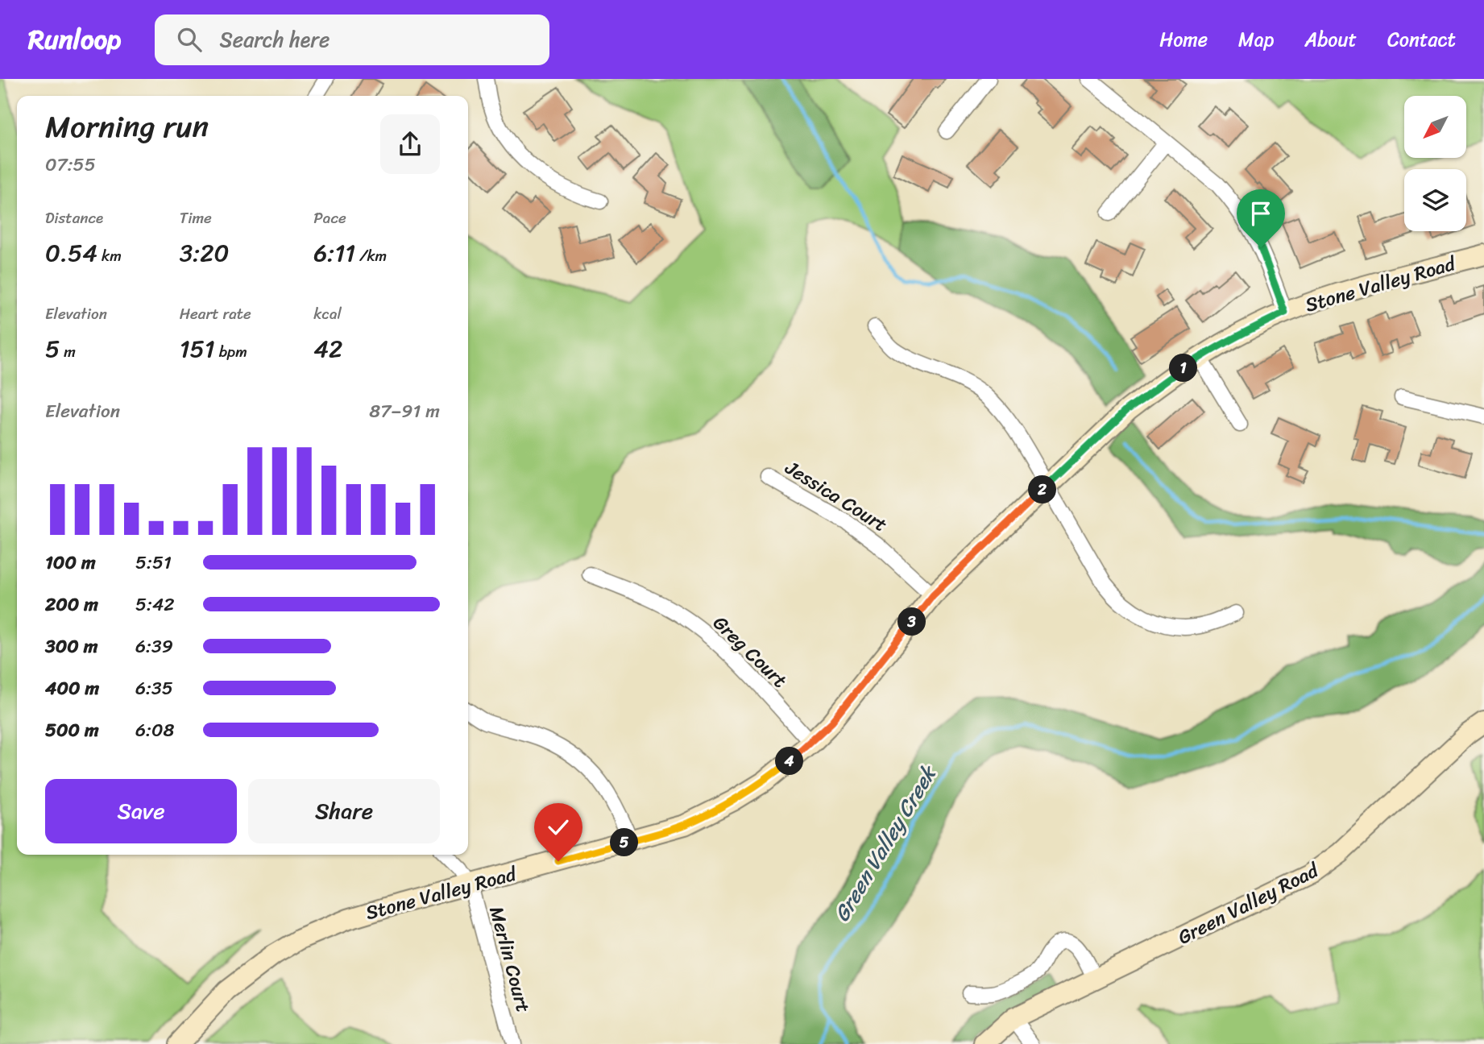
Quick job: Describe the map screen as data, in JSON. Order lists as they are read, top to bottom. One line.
{"streets":{"street":["Stone Valley Road","Jessica Court","Greg Court","Green Valley Road","Merlin Court"]},"crossings":[["Stone Valley Road","Jessica Court"],["Stone Valley Road","Greg Court"],["Stone Valley Road","Merlin Court"]],"water":["Green Valley Creek"],"north":"bottom left","page":{"header":"Runloop","search":"Search here","nav":["Home","Map","About","Contact"],"heading":["Morning run","07:55"],"stats":[["Distance","0.54 km"],["Time","3:20"],["Pace","6:11 /km"],["Elevation","5 m"],["Heart rate","151 bpm"],["kcal","42"]],"pins":["1","2","3","4","5"],"chart":["Elevation","87–91 m"],"list":[{"name":"100 m","note":"5:51"},{"name":"200 m","note":"5:42"},{"name":"300 m","note":"6:39"},{"name":"400 m","note":"6:35"},{"name":"500 m","note":"6:08"}],"buttons":["Save","Share"]}}
